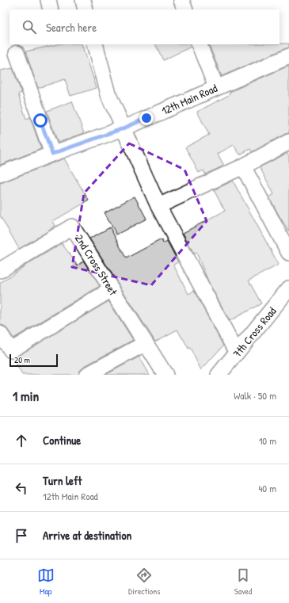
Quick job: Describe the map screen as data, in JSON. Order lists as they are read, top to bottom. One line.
{"streets":{"street":["12th Main Road","2nd Cross Street","7th Cross Road"]},"scale_bar":"20 m","page":{"search":"Search here","scale":"20 m","heading":["1 min","Walk · 50 m"],"list":[["Continue","10 m"],["Turn left","12th Main Road","40 m"],"Arrive at destination"],"nav":["Map","Directions","Saved"]}}
